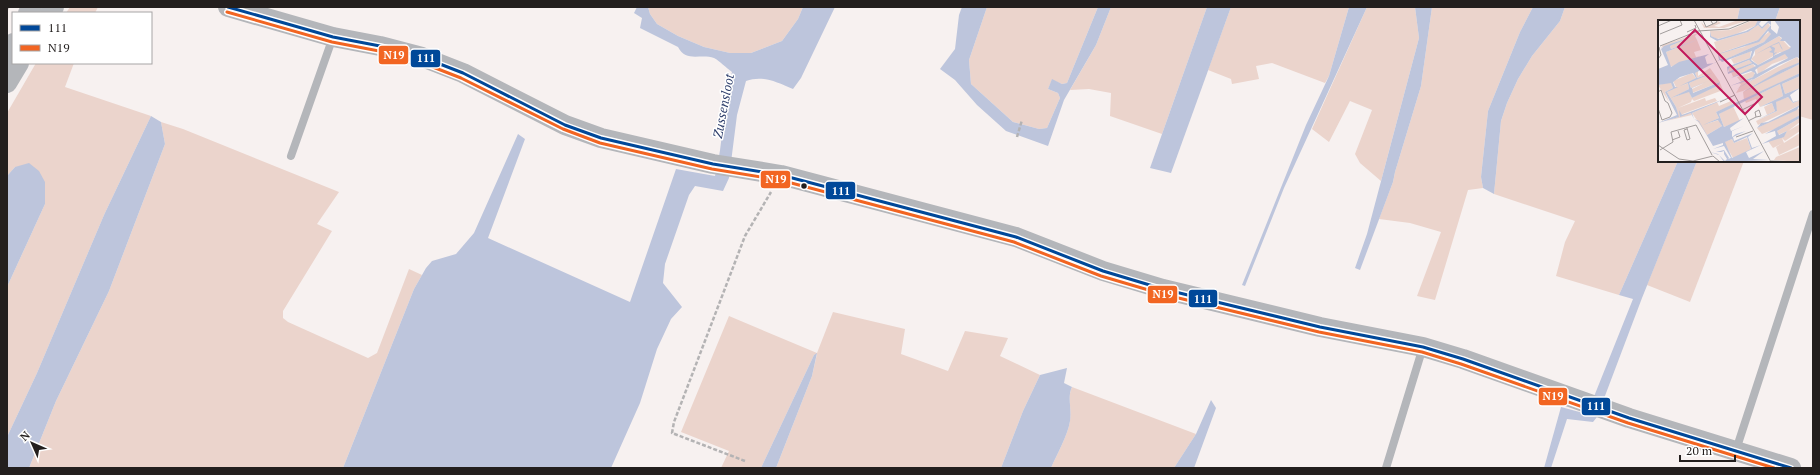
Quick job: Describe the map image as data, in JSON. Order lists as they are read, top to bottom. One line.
{"water":["Zussensloot"],"lines":["transit line 111","transit line N19"],"legend":["111","N19"],"scale_bar":"20 m","north":"top left"}
